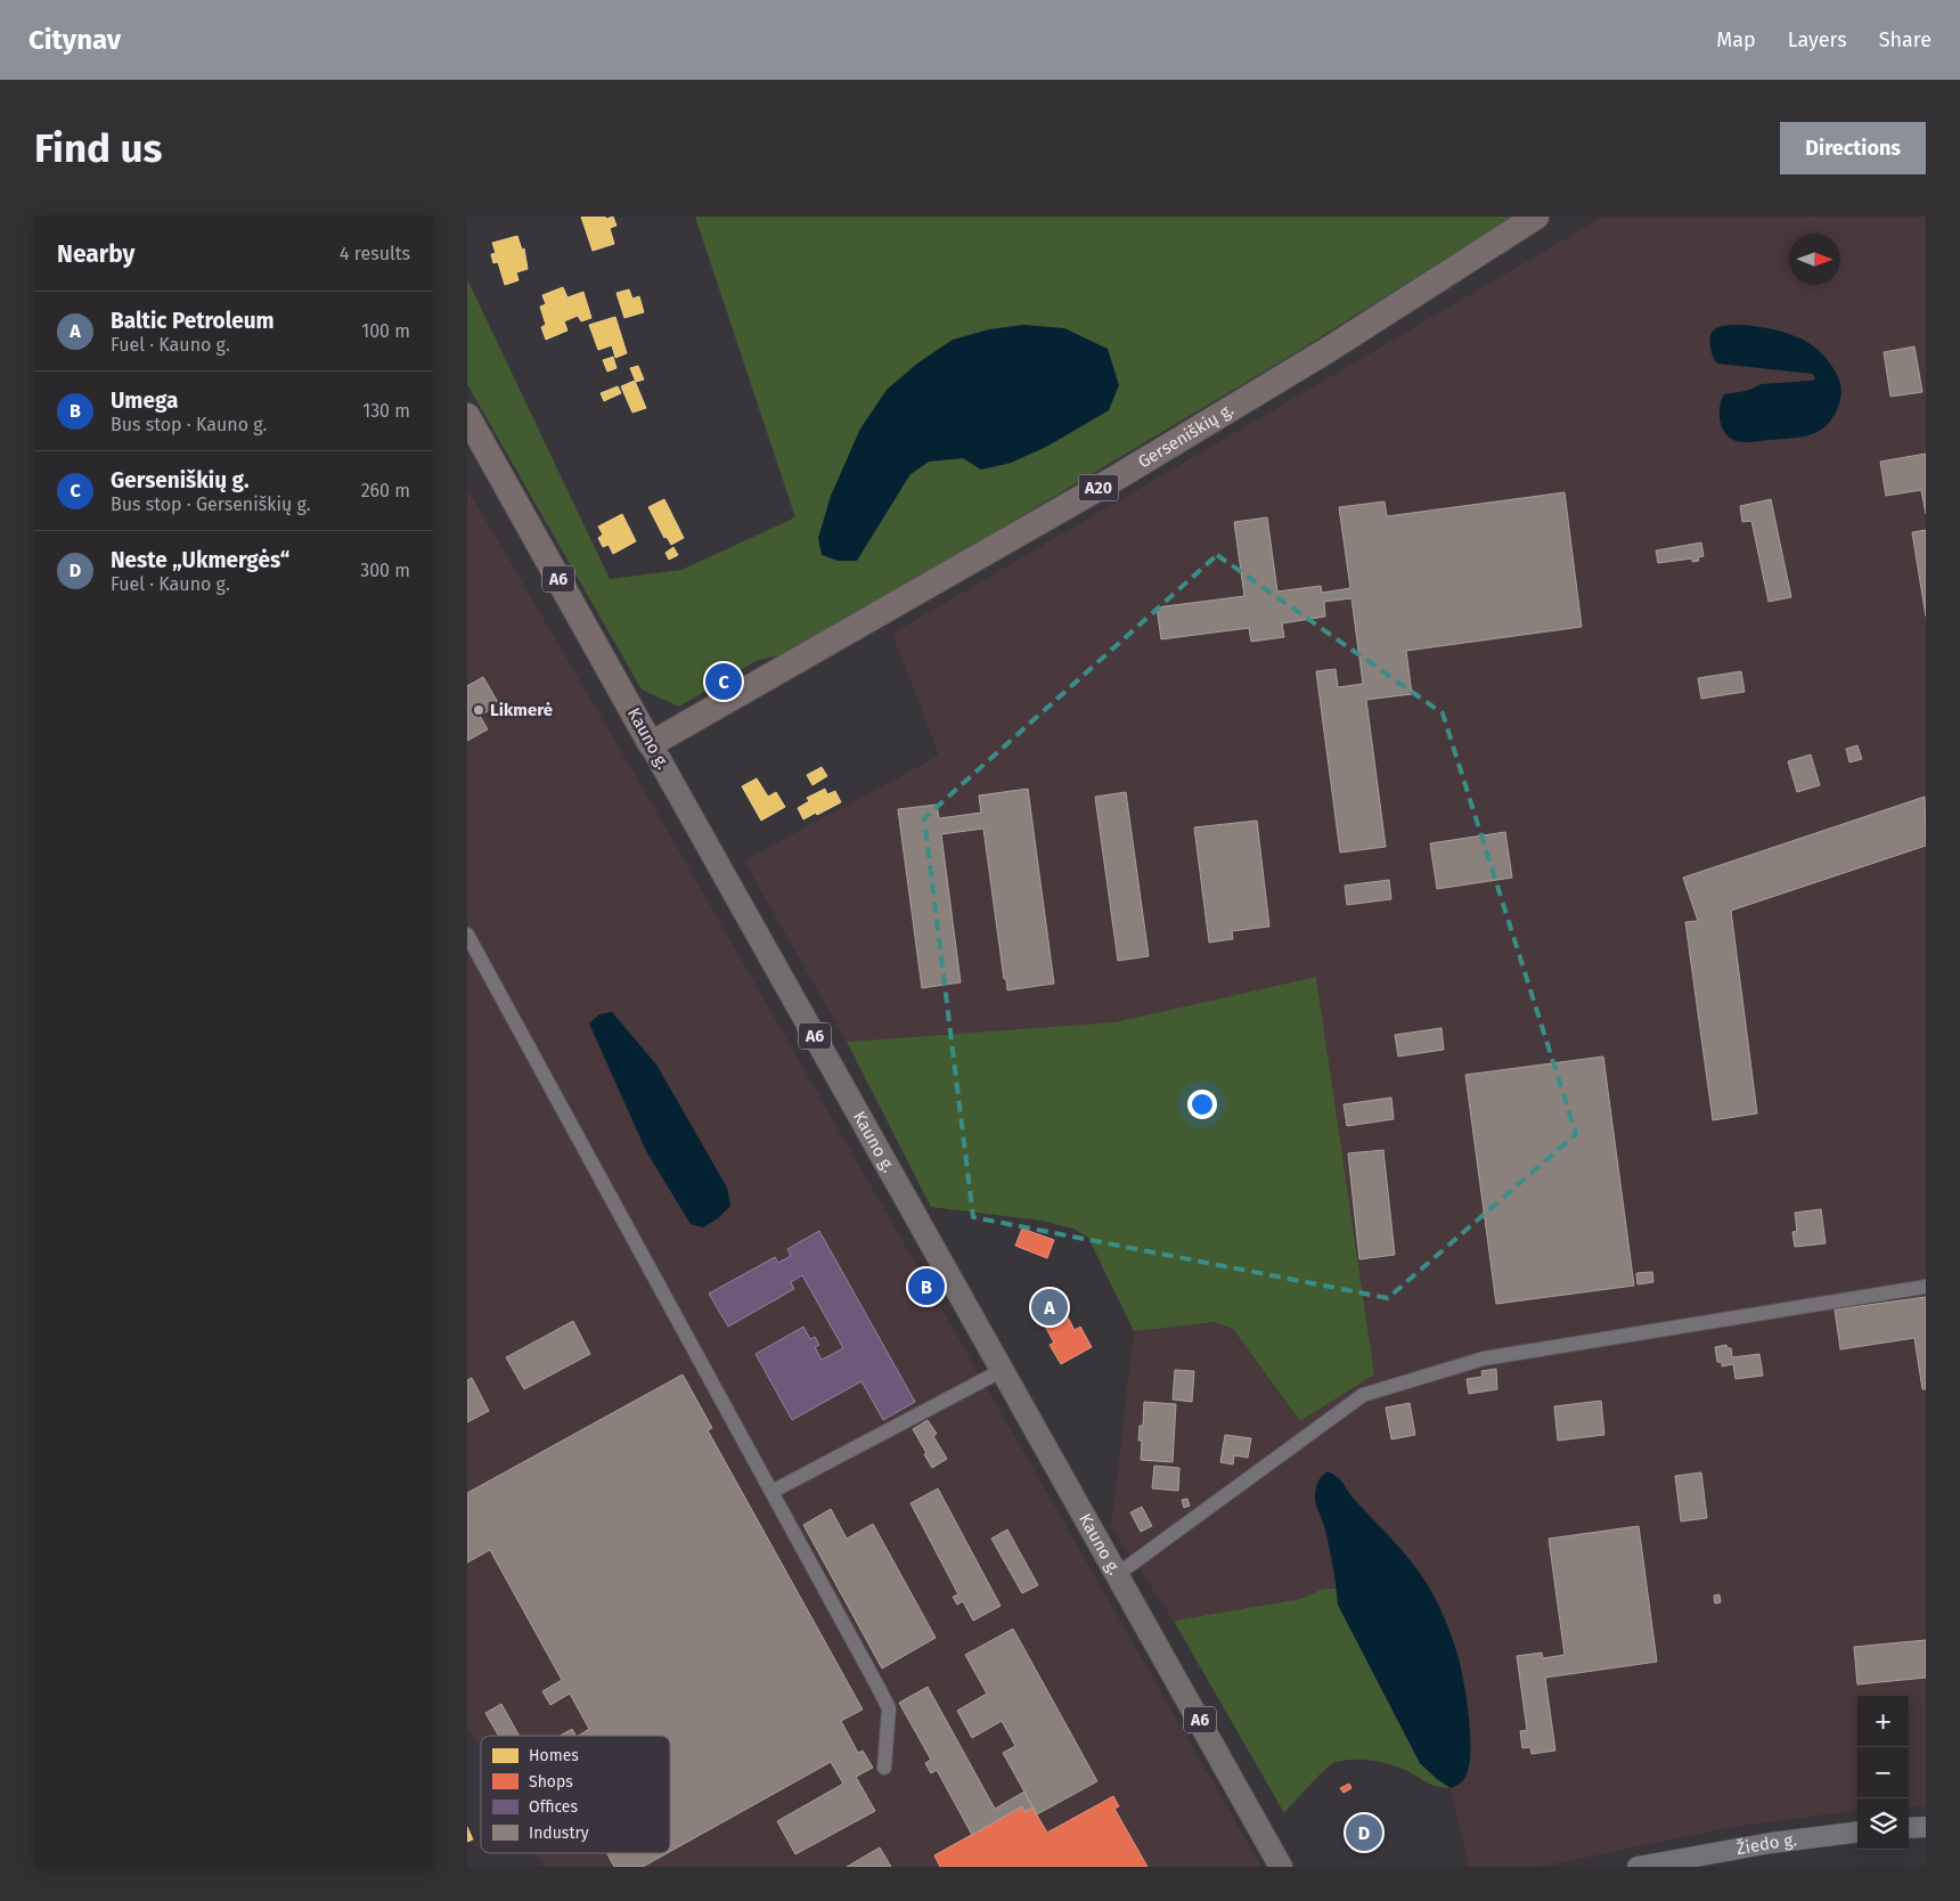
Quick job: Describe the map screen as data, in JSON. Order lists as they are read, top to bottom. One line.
{"streets":{"highway":["Gerseniškių g.","A20","A6","Kauno g."],"street":["Žiedo g."]},"crossings":[["Gerseniškių g.","Kauno g."]],"places":["Likmerė"],"legend":["Homes","Shops","Offices","Industry"],"north":"right","page":{"header":"Citynav","nav":["Map","Layers","Share"],"buttons":"Directions","title":"Find us","heading":["Nearby","4 results"],"list":[{"mark":"A","name":"Baltic Petroleum","note":"Fuel · Kauno g.","value":"100 m"},{"mark":"B","name":"Umega","note":"Bus stop · Kauno g.","value":"130 m"},{"mark":"C","name":"Gerseniškių g.","note":"Bus stop · Gerseniškių g.","value":"260 m"},{"mark":"D","name":"Neste „Ukmergės“","note":"Fuel · Kauno g.","value":"300 m"}],"pins":["C","B","A","D"],"map_buttons":["+","−"]}}
